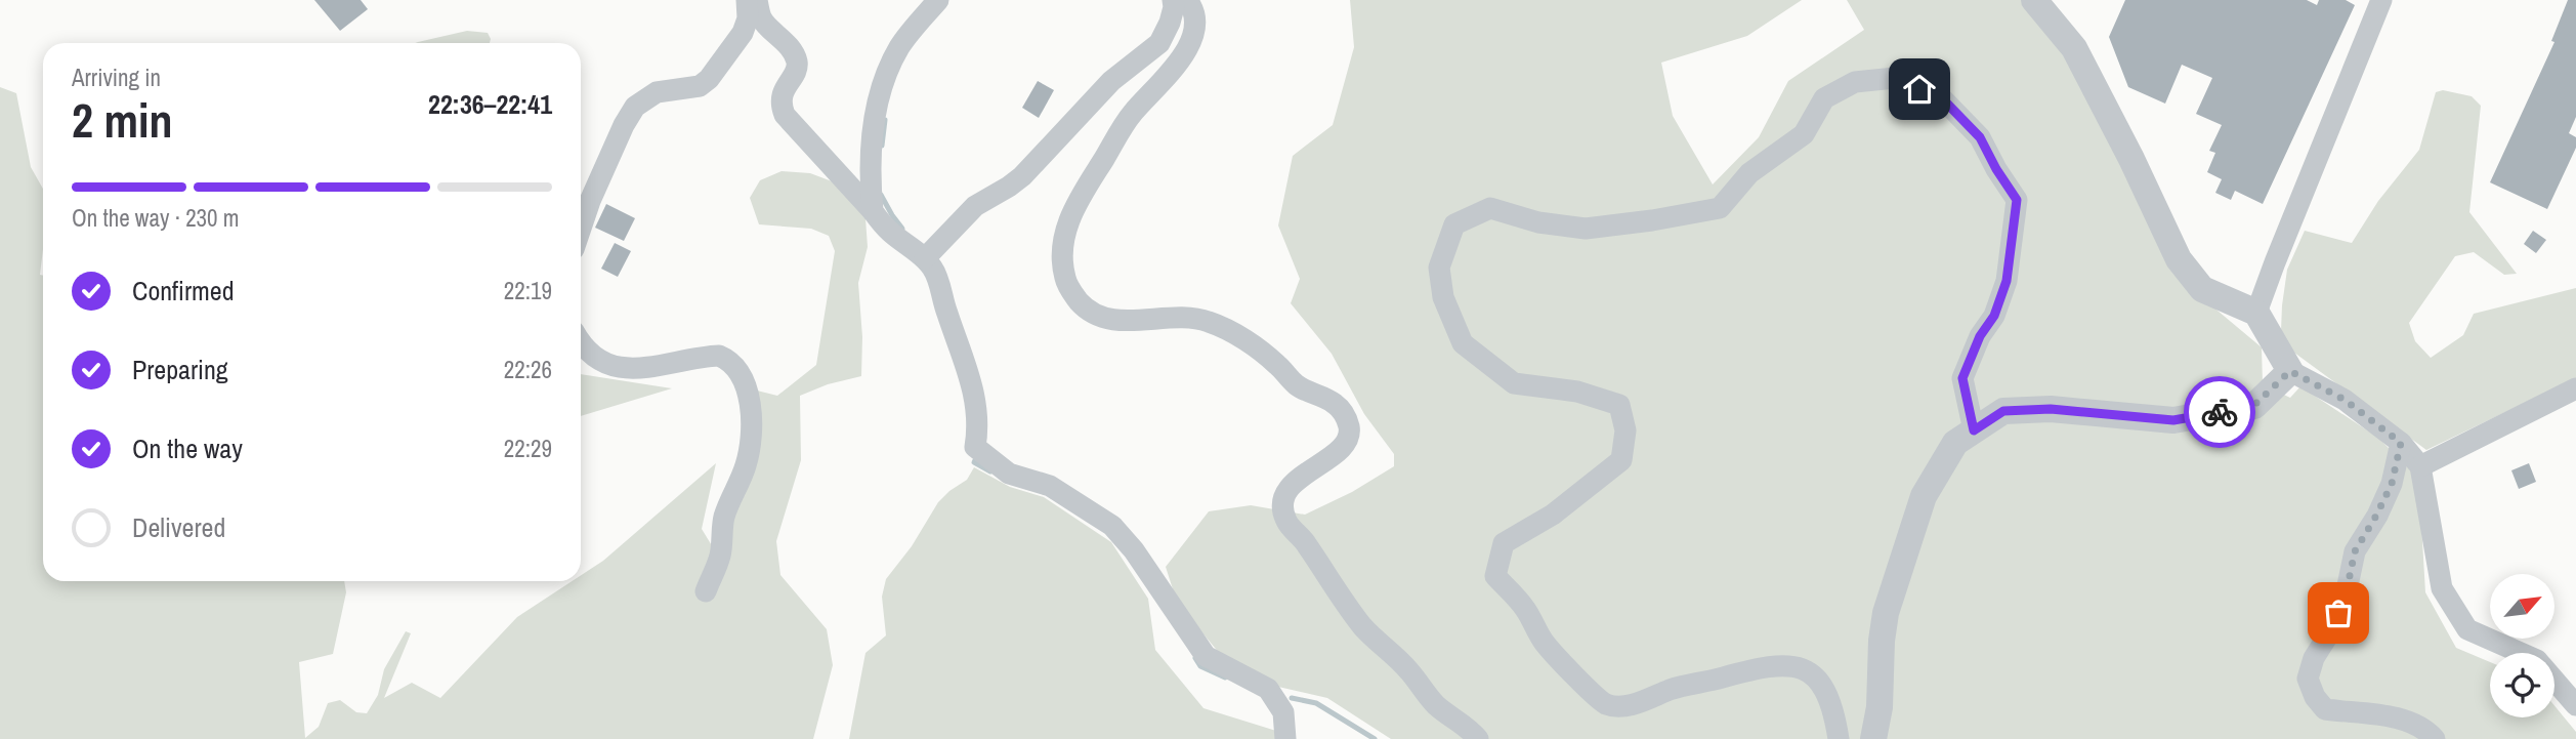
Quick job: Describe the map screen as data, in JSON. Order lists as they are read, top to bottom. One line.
{"north":"top right","page":{"heading":["2 min","Arriving in","22:36–22:41"],"bar":"On the way · 230 m","list":[["Confirmed","22:19"],["Preparing","22:26"],["On the way","22:29"],"Delivered"]}}
